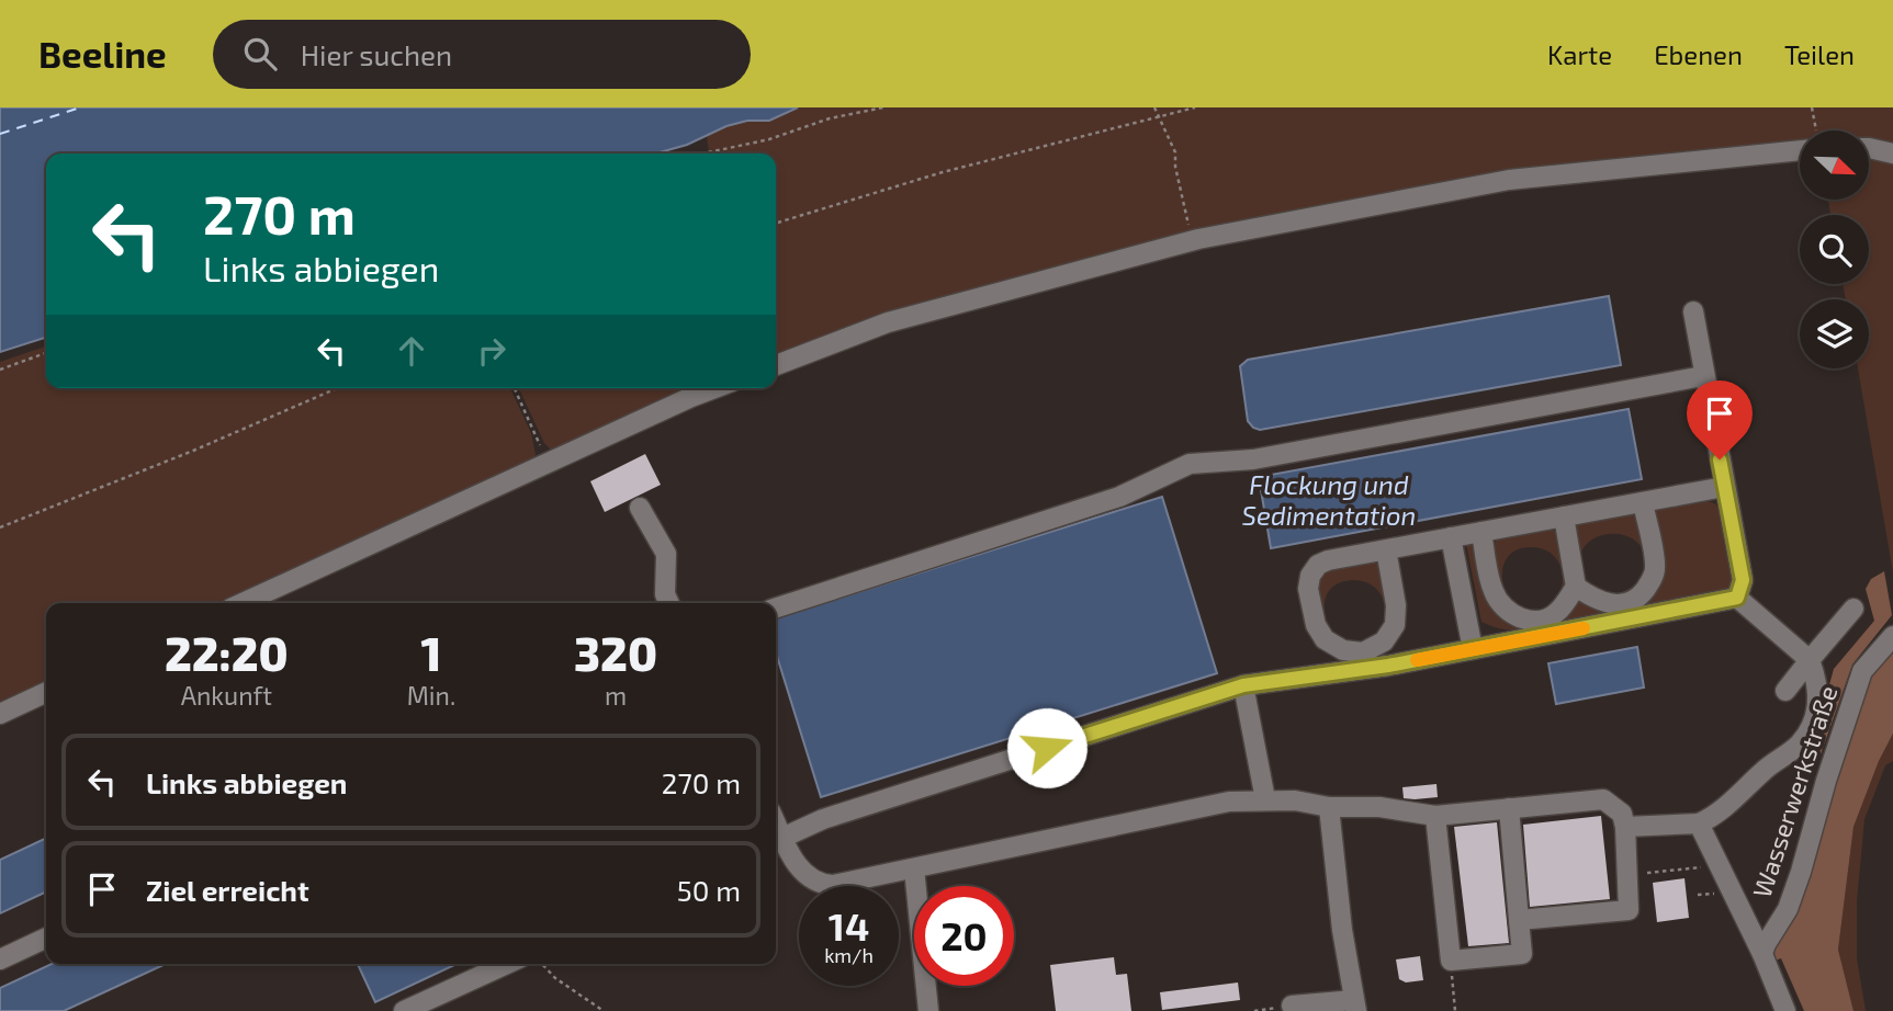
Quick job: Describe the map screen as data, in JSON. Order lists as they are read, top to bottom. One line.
{"streets":{"street":["Wasserwerkstraße"]},"water":["Flockung und Sedimentation"],"north":"bottom right","page":{"header":"Beeline","search":"Hier suchen","nav":["Karte","Ebenen","Teilen"],"turn":["270 m","Links abbiegen"],"eta":["22:20","Ankunft","1","Min.","320","m"],"list":[{"name":"Links abbiegen","value":"270 m"},{"name":"Ziel erreicht","value":"50 m"}],"speed":"14 km/h","limit":"20"}}
